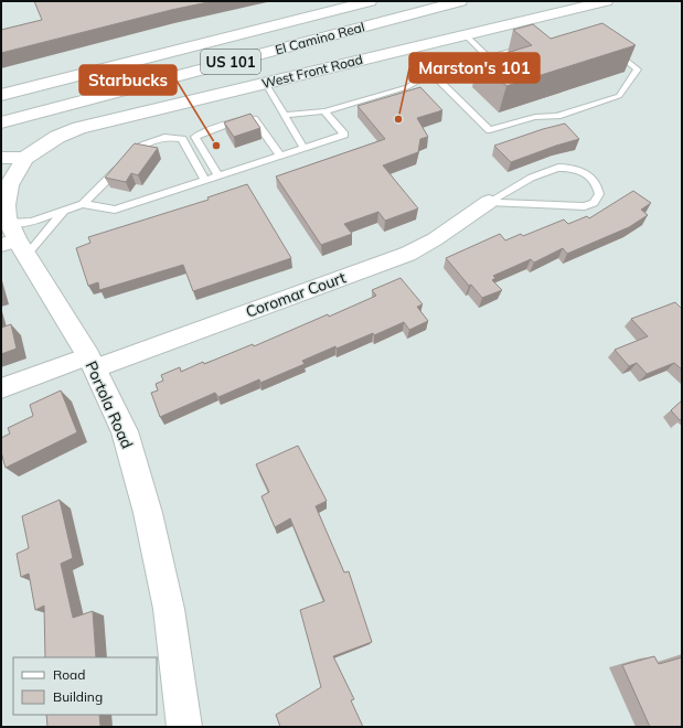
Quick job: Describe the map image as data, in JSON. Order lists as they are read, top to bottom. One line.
{"streets":{"main road":["El Camino Real","US 101","West Front Road","Portola Road"],"street":["Coromar Court"]},"crossings":[["West Front Road","Portola Road"],["Coromar Court","Portola Road"]],"places":["Marston's 101","Starbucks"],"legend":["Road","Building"]}
